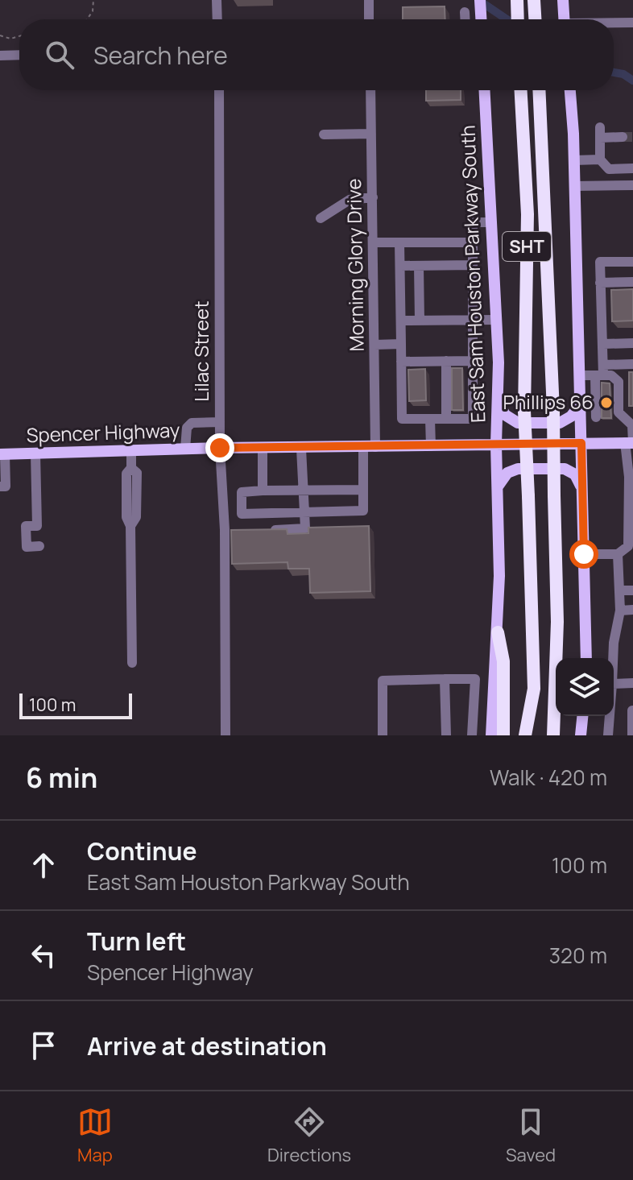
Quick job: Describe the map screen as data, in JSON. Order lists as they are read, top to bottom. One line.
{"streets":{"highway":["SHT"],"main road":["East Sam Houston Parkway South","Spencer Highway"],"street":["Morning Glory Drive","Lilac Street"]},"crossings":[["Morning Glory Drive","Spencer Highway"],["East Sam Houston Parkway South","Spencer Highway"],["Lilac Street","Spencer Highway"]],"places":["Phillips 66"],"scale_bar":"100 m","page":{"search":"Search here","scale":"100 m","heading":["6 min","Walk · 420 m"],"list":[["Continue","East Sam Houston Parkway South","100 m"],["Turn left","Spencer Highway","320 m"],"Arrive at destination"],"nav":["Map","Directions","Saved"]}}
